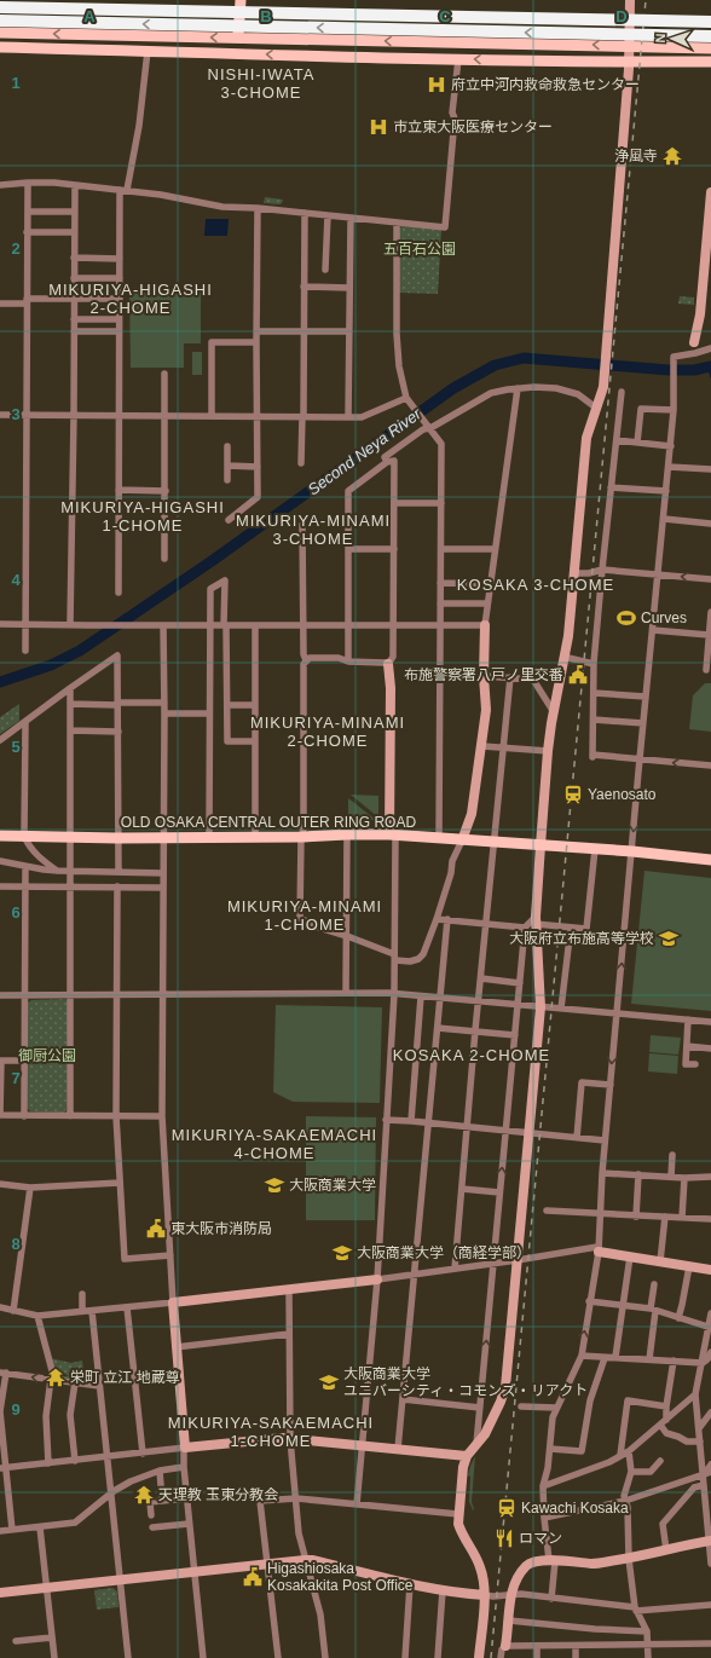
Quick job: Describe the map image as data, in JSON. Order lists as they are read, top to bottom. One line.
{"streets":{"main road":["OLD OSAKA CENTRAL OUTER RING ROAD"]},"districts":["NISHI-IWATA 3-CHOME","MIKURIYA-HIGASHI 2-CHOME","MIKURIYA-HIGASHI 1-CHOME","MIKURIYA-MINAMI 3-CHOME","KOSAKA 3-CHOME","MIKURIYA-MINAMI 2-CHOME","MIKURIYA-MINAMI 1-CHOME","KOSAKA 2-CHOME","MIKURIYA-SAKAEMACHI 4-CHOME","MIKURIYA-SAKAEMACHI 1-CHOME"],"water":["Second Neya River"],"parks":["五百石公園","御厨公園"],"places":{"hospital":["府立中河内救命救急センター","市立東大阪医療センター"],"temple":["浄風寺","栄町 立江 地蔵尊","天理教 玉東分教会"],"sports":["Curves"],"public building":["布施警察署八戸ノ里交番","東大阪市消防局","Higashiosaka Kosakakita Post Office"],"station":["Yaenosato","Kawachi Kosaka"],"school or university":["大阪府立布施高等学校","大阪商業大学","大阪商業大学（商経学部）","大阪商業大学 ユニバーシティ・コモンズ・リアクト"],"restaurant":["ロマン"]},"north":"left","grid":{"columns":["A","B","C","D"],"rows":["1","2","3","4","5","6","7","8","9"]}}
